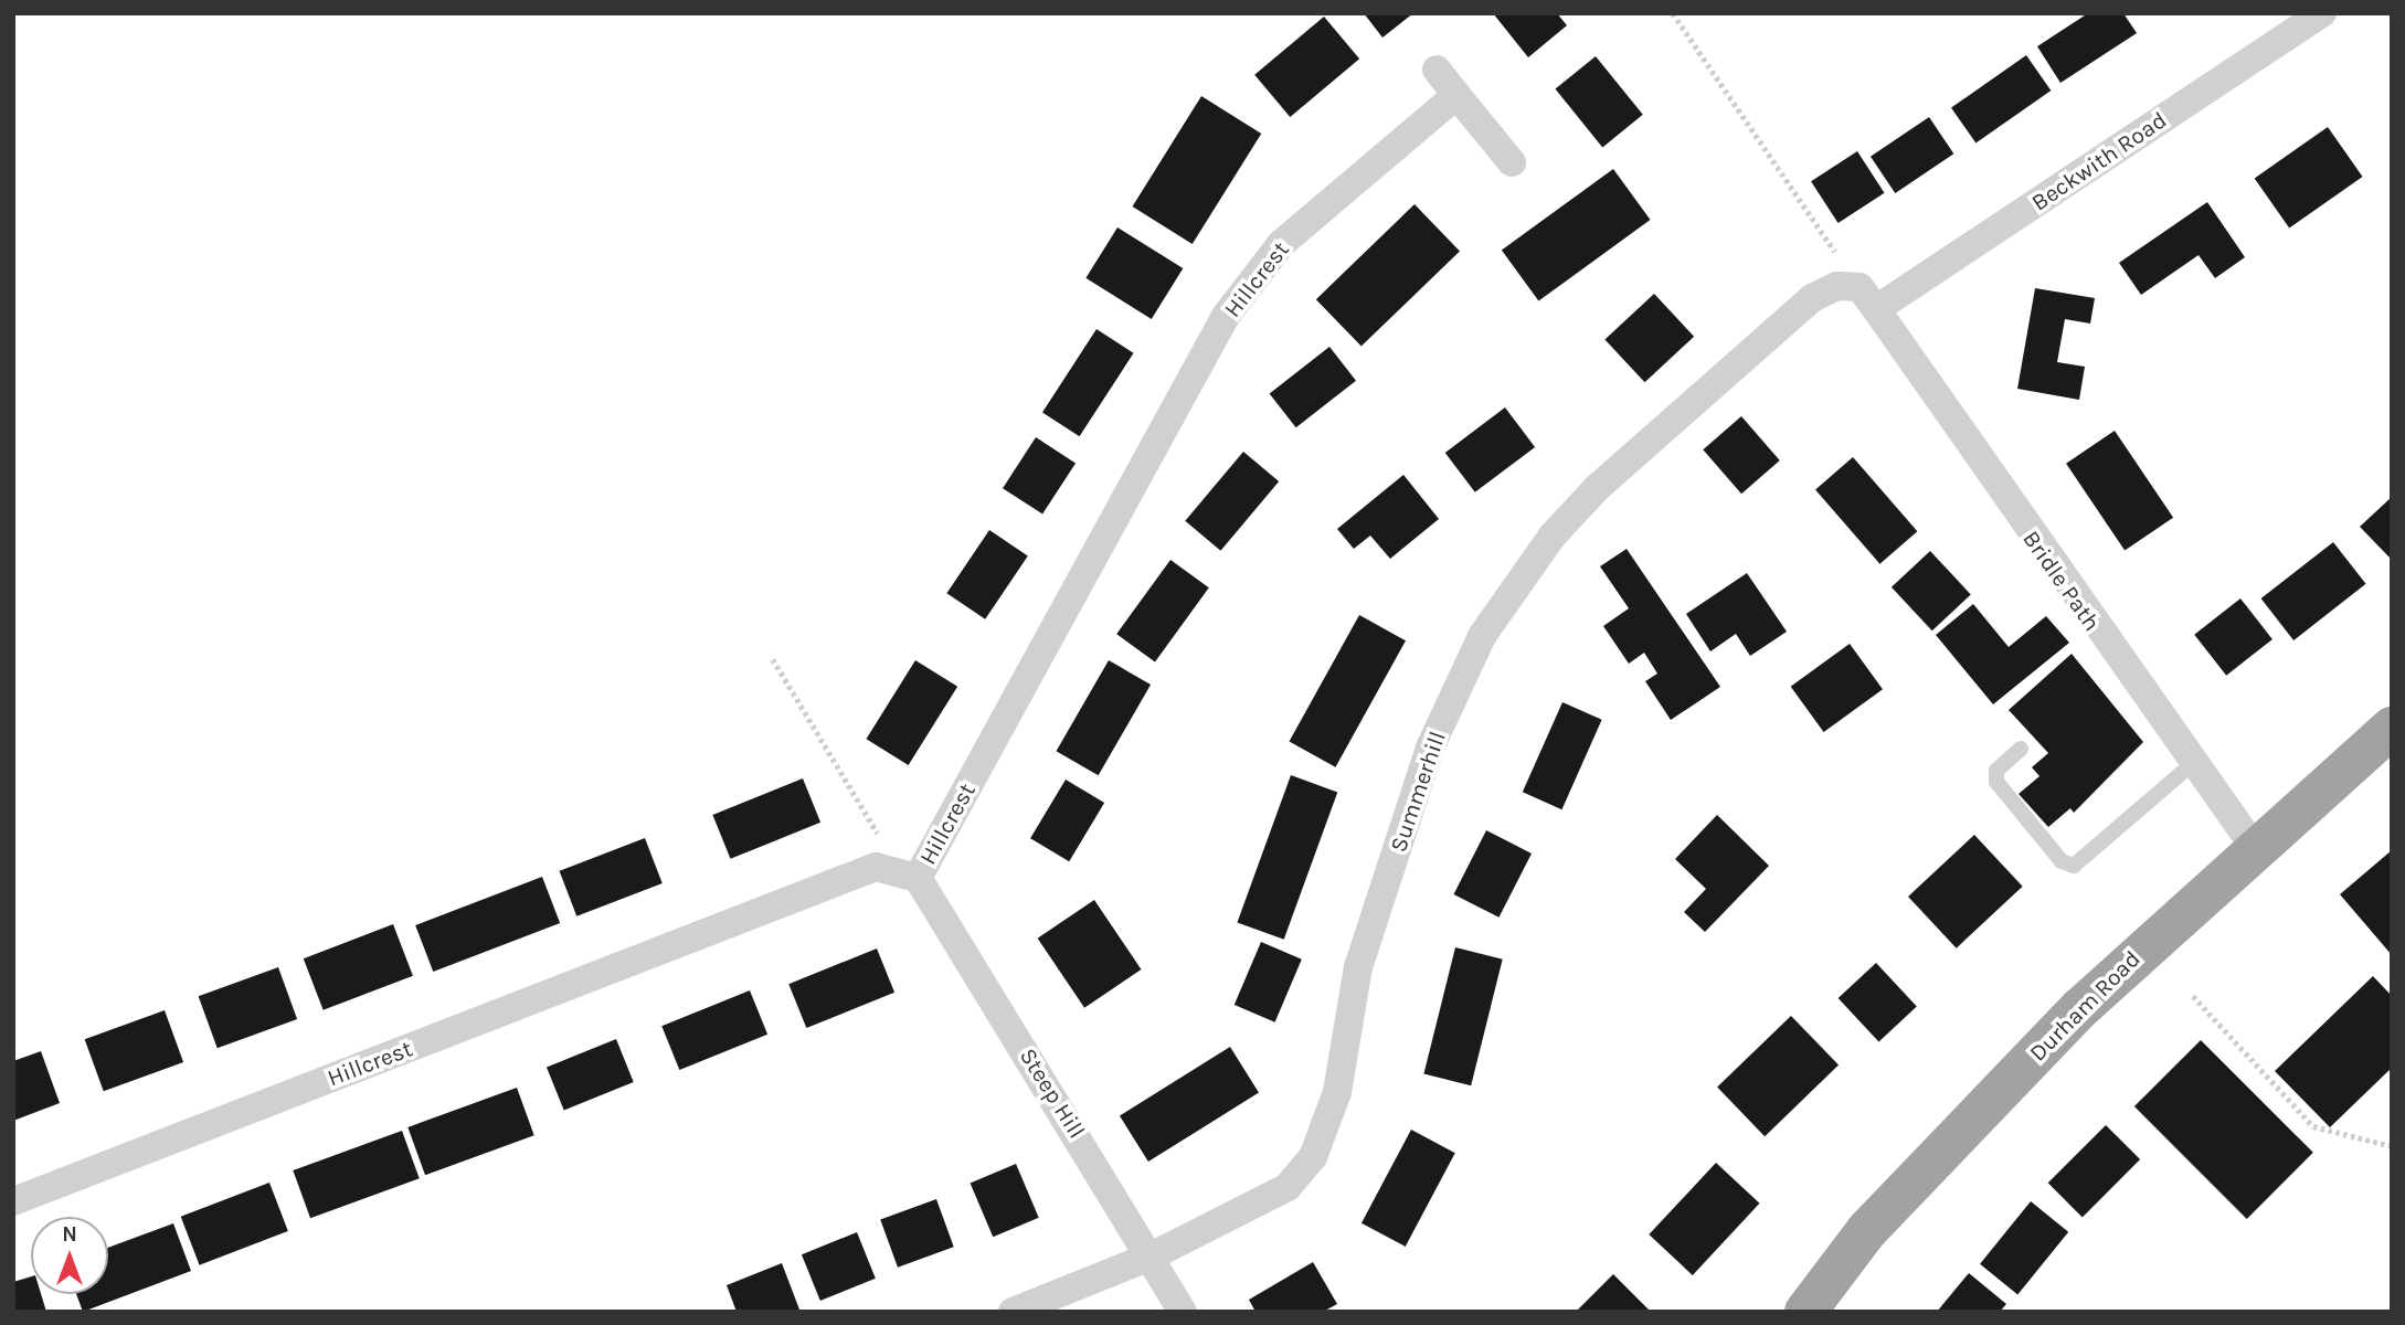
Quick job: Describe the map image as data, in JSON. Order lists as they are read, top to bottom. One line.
{"streets":{"highway":["Durham Road"],"street":["Beckwith Road","Hillcrest","Bridle Path","Summerhill","Steep Hill"]},"crossings":[["Beckwith Road","Bridle Path"],["Beckwith Road","Summerhill"],["Hillcrest","Steep Hill"],["Bridle Path","Summerhill"],["Bridle Path","Durham Road"],["Summerhill","Steep Hill"]],"north":"top"}
